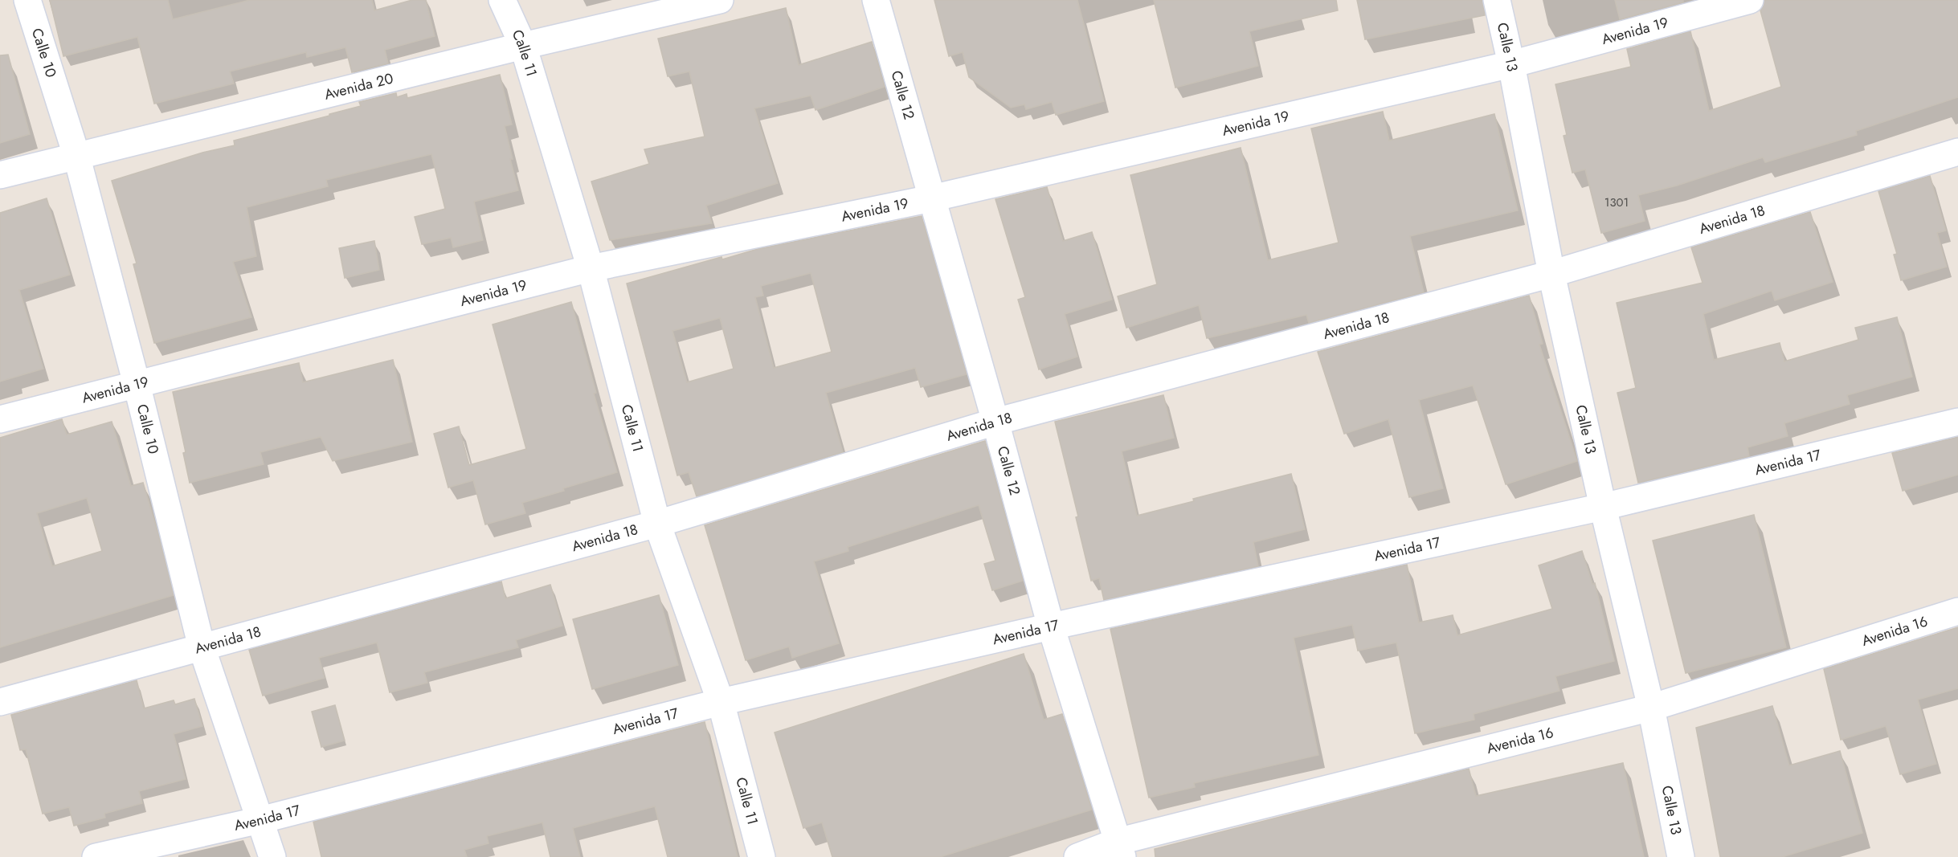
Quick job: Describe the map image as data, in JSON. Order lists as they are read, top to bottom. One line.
{"streets":{"street":["Avenida 19","Calle 13","Calle 10","Calle 11","Avenida 20","Calle 12","Avenida 18","Avenida 17","Avenida 16"]},"crossings":[["Avenida 19","Calle 13"],["Avenida 19","Calle 10"],["Avenida 19","Calle 11"],["Avenida 19","Calle 12"],["Calle 13","Avenida 18"],["Calle 13","Avenida 17"],["Calle 13","Avenida 16"],["Calle 10","Avenida 20"],["Calle 10","Avenida 18"],["Calle 10","Avenida 17"],["Calle 11","Avenida 20"],["Calle 11","Avenida 18"],["Calle 11","Avenida 17"],["Calle 12","Avenida 18"],["Calle 12","Avenida 17"],["Calle 12","Avenida 16"]],"house_numbers":["1301"]}
